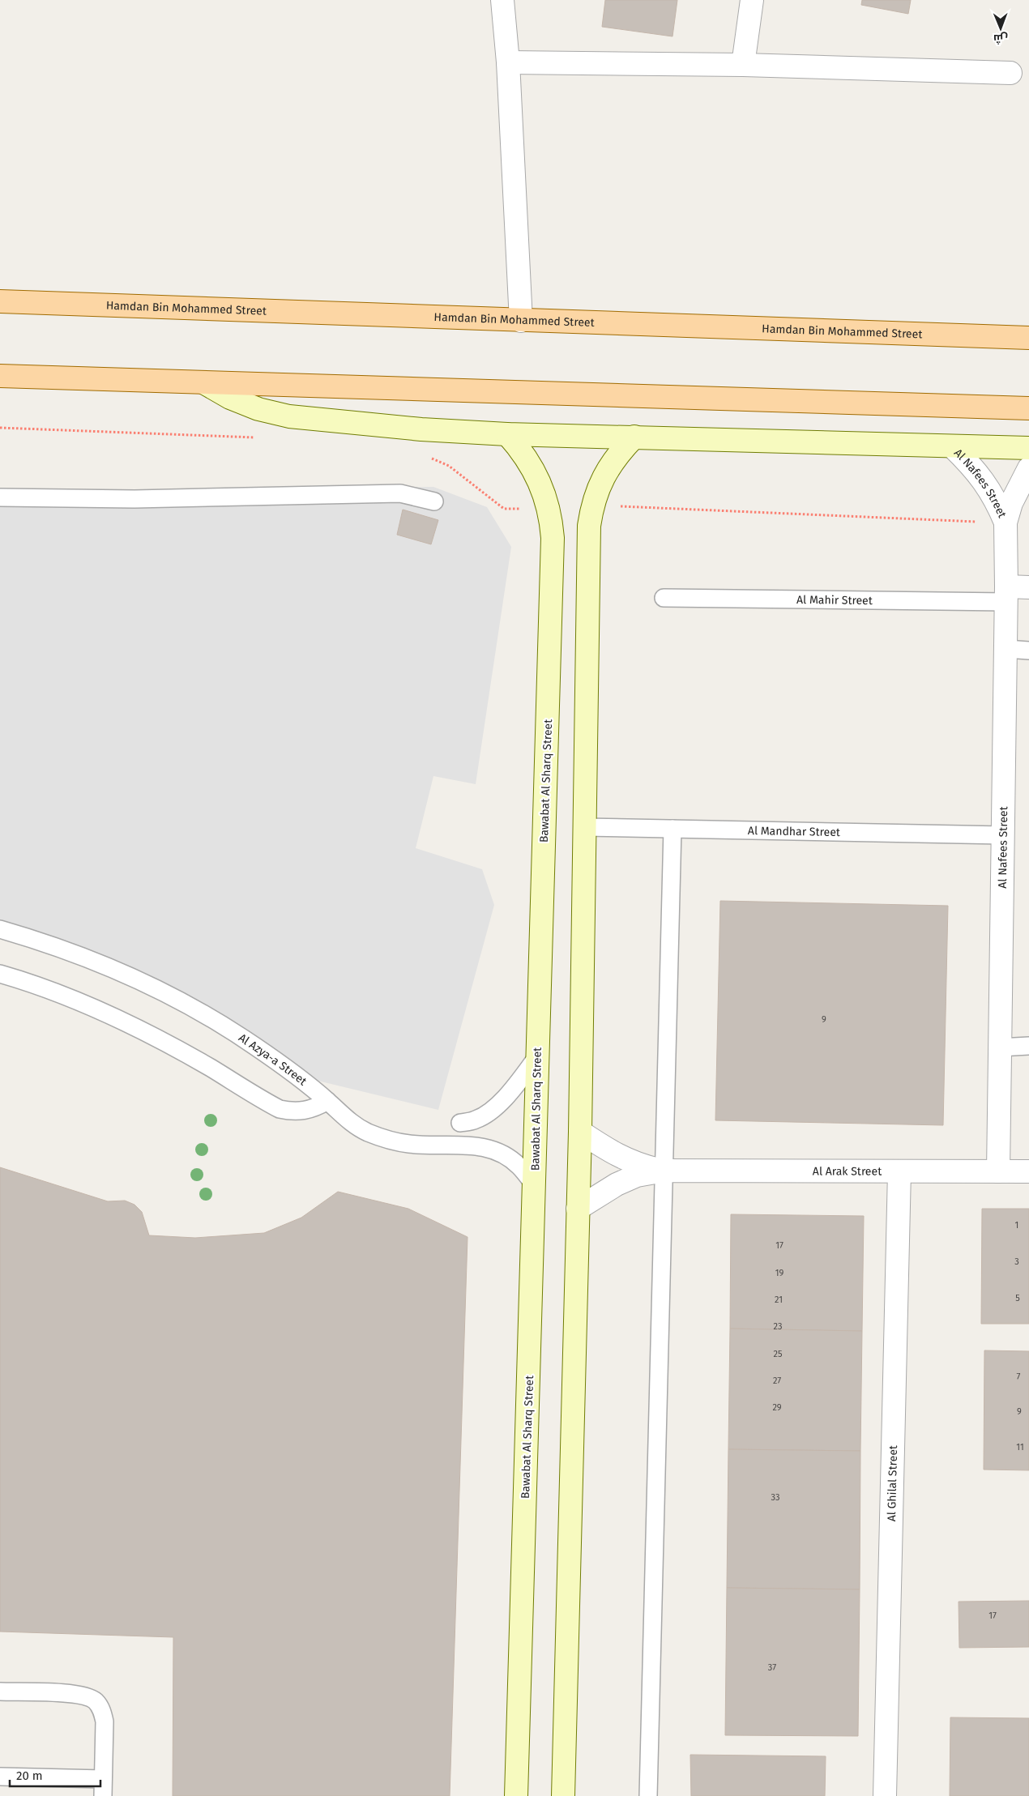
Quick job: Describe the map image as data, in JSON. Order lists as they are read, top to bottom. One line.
{"streets":{"main road":["Hamdan Bin Mohammed Street"],"street":["Al Nafees Street","Al Mahir Street","Bawabat Al Sharq Street","Al Arak Street","Al Ghilal Street"],"lane":["Al Mandhar Street","Al Azya-a Street"]},"crossings":[["Al Nafees Street","Al Mahir Street"],["Al Nafees Street","Al Mandhar Street"],["Al Nafees Street","Al Arak Street"],["Bawabat Al Sharq Street","Al Azya-a Street"],["Al Arak Street","Al Ghilal Street"]],"house_numbers":["9","1","17","3","19","5","21","23","25","7","27","29","9","11","33","17","37"],"scale_bar":"20 m","north":"bottom"}
